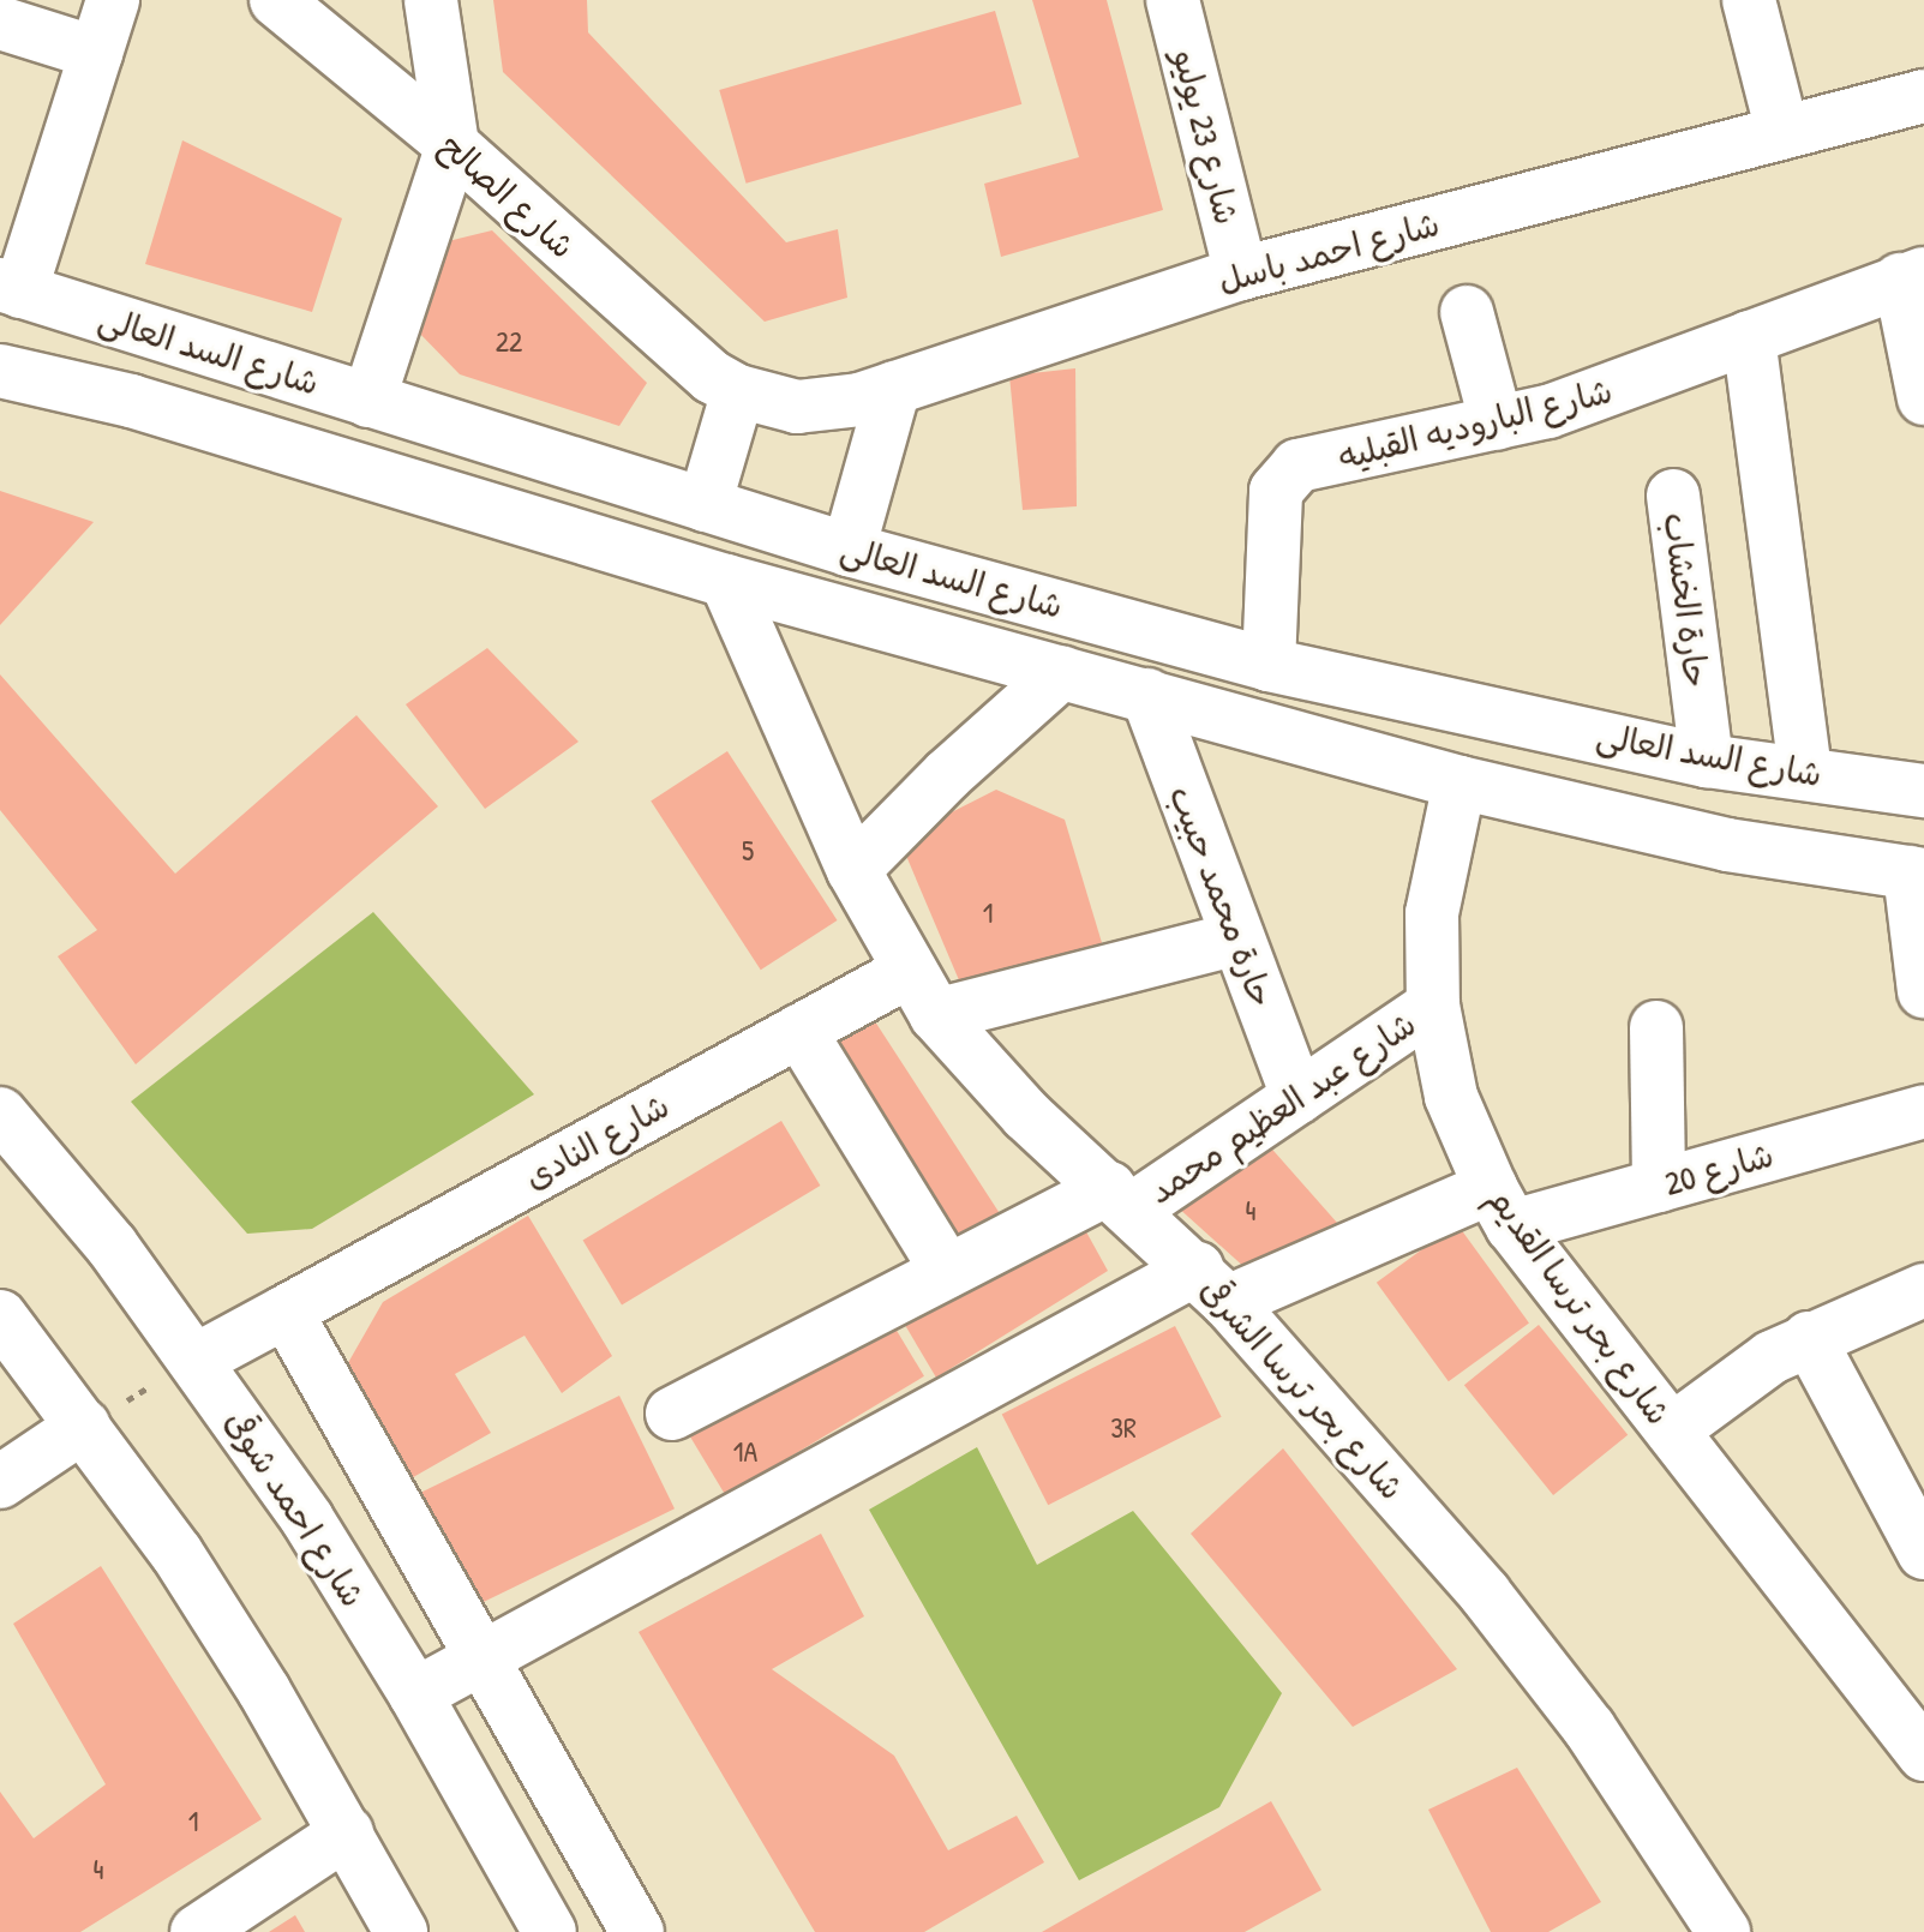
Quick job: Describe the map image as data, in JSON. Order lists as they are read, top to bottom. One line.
{"streets":{"street":["شارع 23 يوليو","شارع الصالح","شارع احمد باسل","شارع السد العالى","شارع الباروديه القبليه","حارة الخشاب","حارة محمد حبيب","شارع عبد العظيم محمد","شارع النادى","شارع 20","شارع بحر ترسا القديم","شارع بحر ترسا الشرقى","شارع احمد شوقى"]},"crossings":[["شارع 23 يوليو","شارع احمد باسل"],["شارع الصالح","شارع احمد باسل"],["شارع السد العالى","شارع الباروديه القبليه"],["شارع السد العالى","حارة الخشاب"],["شارع السد العالى","حارة محمد حبيب"],["شارع السد العالى","شارع بحر ترسا القديم"],["شارع السد العالى","شارع بحر ترسا الشرقى"],["حارة محمد حبيب","شارع عبد العظيم محمد"],["شارع عبد العظيم محمد","شارع بحر ترسا القديم"],["شارع عبد العظيم محمد","شارع بحر ترسا الشرقى"],["شارع النادى","شارع بحر ترسا الشرقى"],["شارع النادى","شارع احمد شوقى"],["شارع 20","شارع بحر ترسا القديم"],["شارع 20","شارع بحر ترسا الشرقى"],["شارع 20","شارع احمد شوقى"]],"house_numbers":["22","5","1","4","3R","1A","1","4"]}
